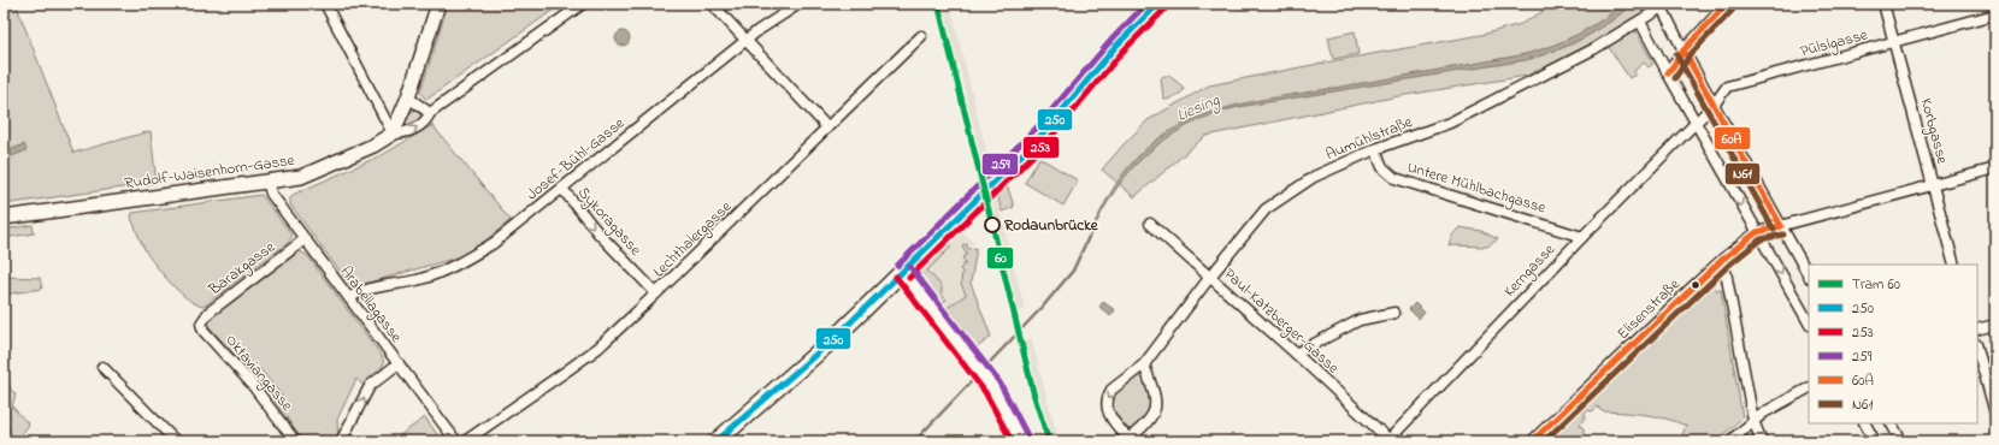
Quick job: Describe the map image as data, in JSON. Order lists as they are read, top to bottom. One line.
{"streets":{"street":["Pülslgasse","Korbgasse","Aumühlstraße","Josef-Bühl-Gasse","Rudolf-Waisenhorn-Gasse","Untere Mühlbachgasse","Sykoragasse","Lechthalergasse","Barakgasse","Kerngasse","Arabellagasse","Elisenstraße","Paul-Katzberger-Gasse","Oktaviangasse"]},"crossings":[["Pülslgasse","Korbgasse"],["Pülslgasse","Kerngasse"],["Korbgasse","Elisenstraße"],["Aumühlstraße","Untere Mühlbachgasse"],["Aumühlstraße","Paul-Katzberger-Gasse"],["Josef-Bühl-Gasse","Sykoragasse"],["Josef-Bühl-Gasse","Arabellagasse"],["Rudolf-Waisenhorn-Gasse","Arabellagasse"],["Untere Mühlbachgasse","Kerngasse"],["Sykoragasse","Lechthalergasse"],["Barakgasse","Arabellagasse"],["Barakgasse","Oktaviangasse"],["Kerngasse","Paul-Katzberger-Gasse"]],"one_way":["Sykoragasse"],"water":["Liesing"],"places":["Rodaunbrücke"],"lines":["tram line 60","transit line 250","transit line 259","transit line 60A","transit line 253","transit line N61"],"legend":["Tram 60","250","253","259","60A","N61"]}
